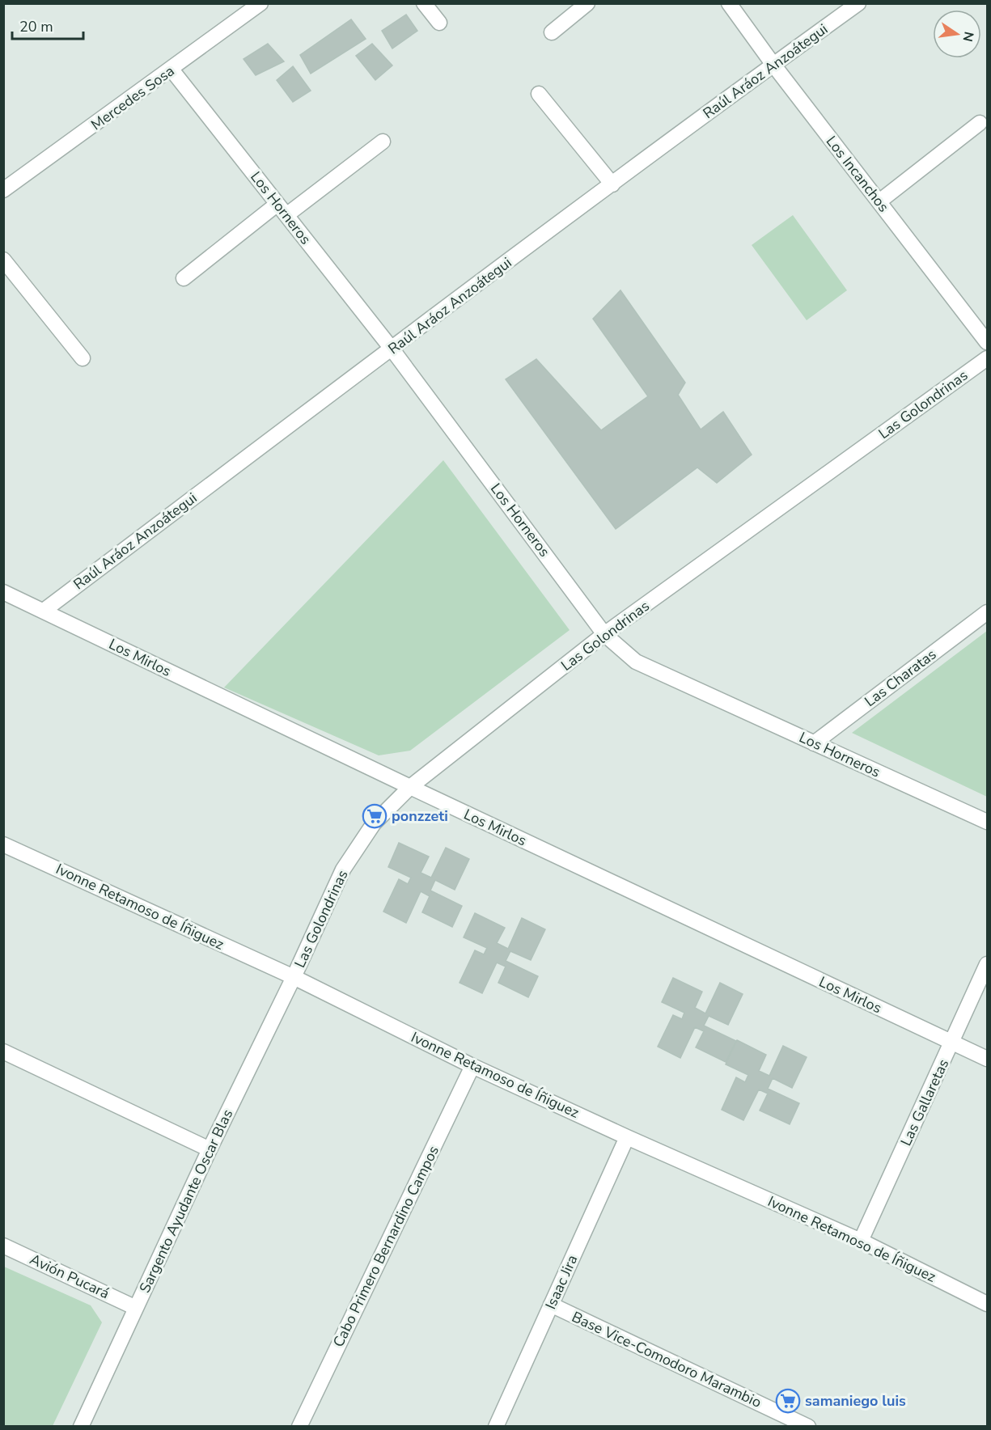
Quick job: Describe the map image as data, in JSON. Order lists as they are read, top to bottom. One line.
{"streets":{"street":["Raúl Aráoz Anzoátegui","Mercedes Sosa","Los Incanchos","Los Horneros","Las Golondrinas","Los Mirlos","Las Charatas","Ivonne Retamoso de Íñiguez","Las Gallaretas","Sargento Ayudante Oscar Blas","Cabo Primero Bernardino Campos","Avión Pucará","Isaac Jira","Base Vice-Comodoro Marambio"]},"crossings":[["Raúl Aráoz Anzoátegui","Los Incanchos"],["Raúl Aráoz Anzoátegui","Los Horneros"],["Raúl Aráoz Anzoátegui","Los Mirlos"],["Mercedes Sosa","Los Horneros"],["Los Horneros","Las Golondrinas"],["Los Horneros","Las Charatas"],["Las Golondrinas","Los Mirlos"],["Las Golondrinas","Ivonne Retamoso de Íñiguez"],["Las Golondrinas","Sargento Ayudante Oscar Blas"],["Los Mirlos","Las Gallaretas"],["Ivonne Retamoso de Íñiguez","Las Gallaretas"],["Ivonne Retamoso de Íñiguez","Sargento Ayudante Oscar Blas"],["Ivonne Retamoso de Íñiguez","Cabo Primero Bernardino Campos"],["Ivonne Retamoso de Íñiguez","Isaac Jira"],["Sargento Ayudante Oscar Blas","Avión Pucará"],["Isaac Jira","Base Vice-Comodoro Marambio"]],"places":{"supermarket":["ponzzeti","samaniego luis"]},"scale_bar":"20 m","north":"right"}
